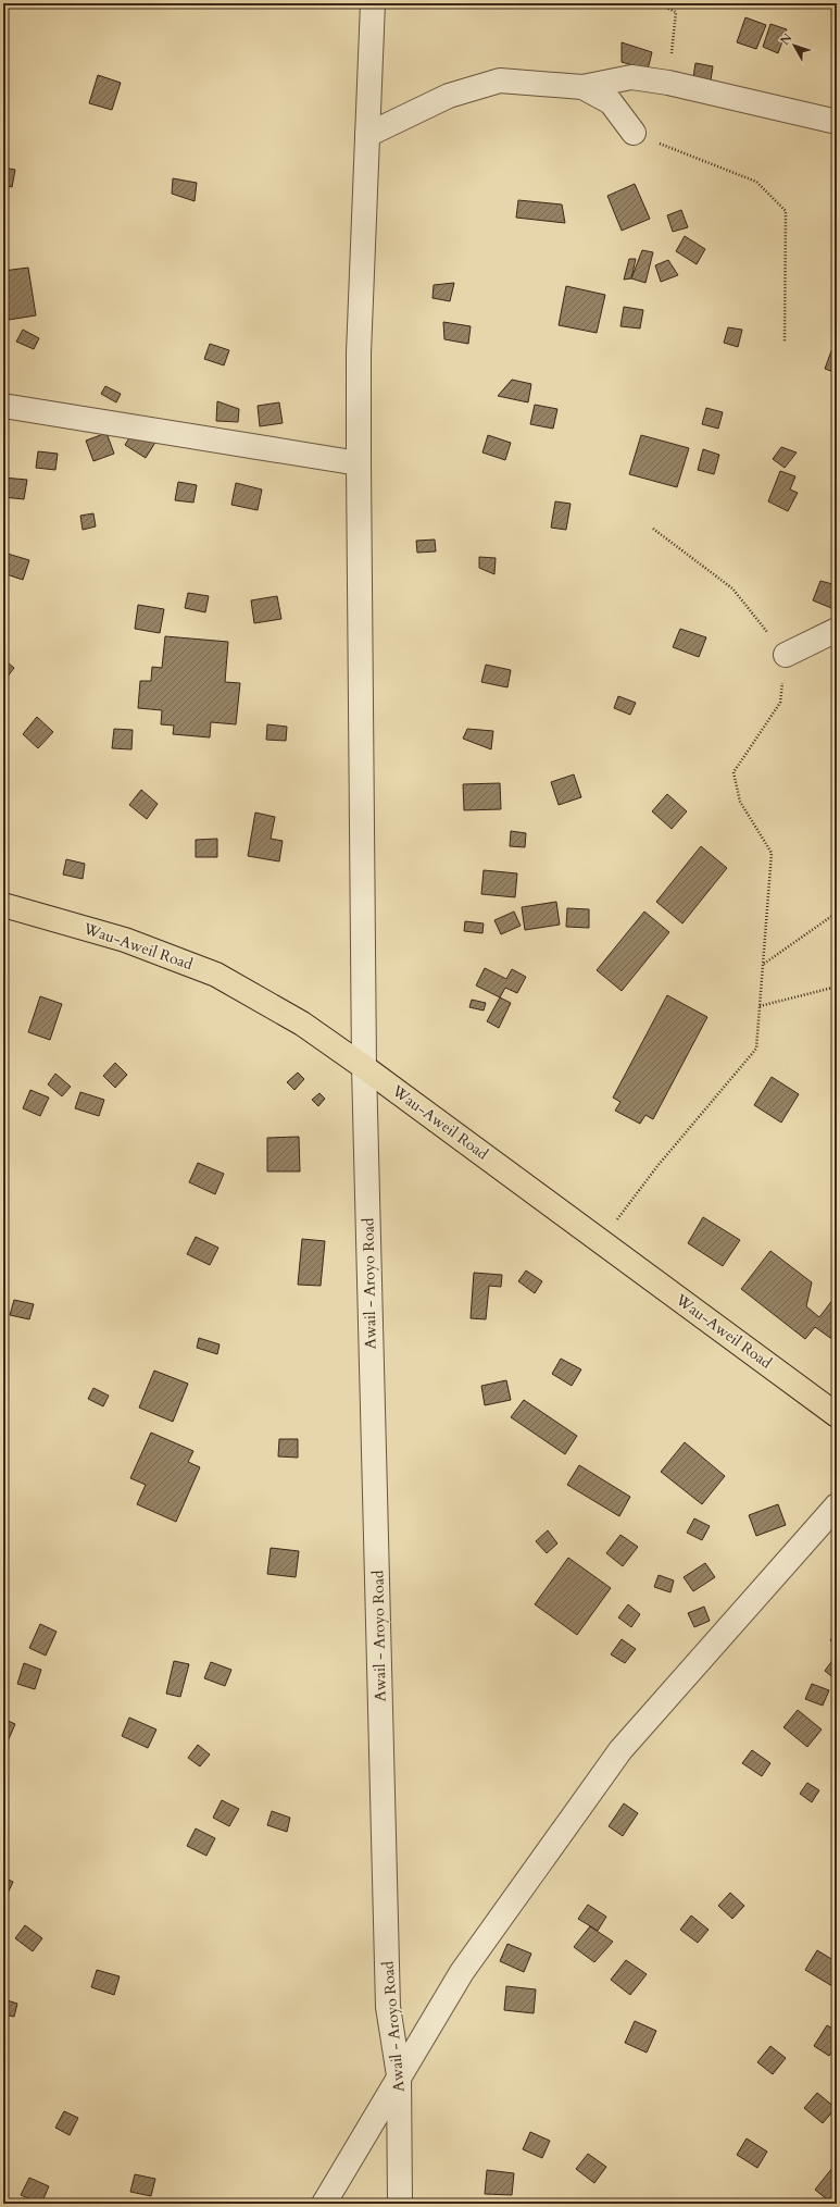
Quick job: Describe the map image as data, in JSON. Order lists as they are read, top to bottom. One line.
{"streets":{"main road":["Wau-Aweil Road"],"street":["Awail - Aroyo Road"]},"crossings":[["Wau-Aweil Road","Awail - Aroyo Road"]],"north":"top left"}
